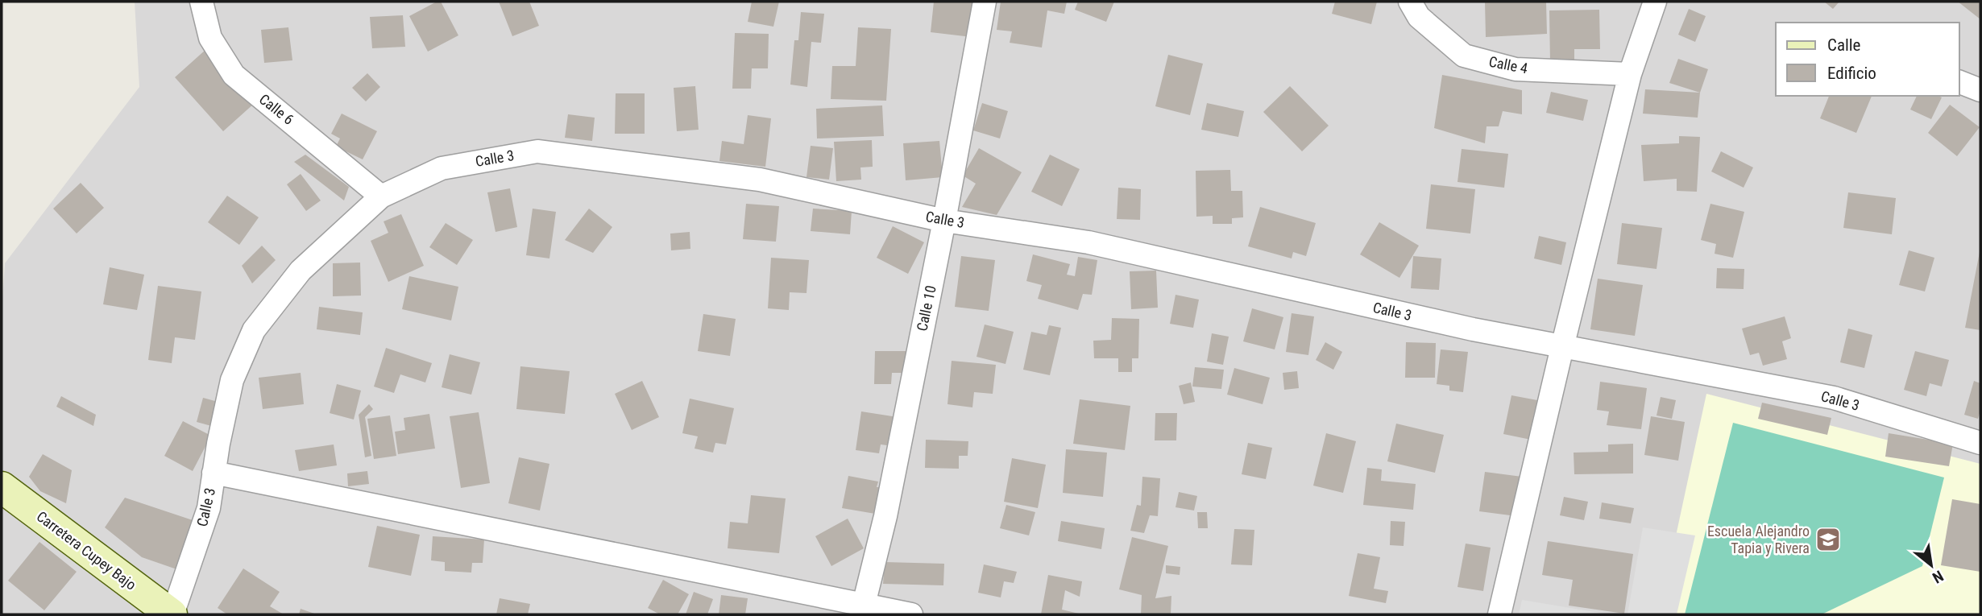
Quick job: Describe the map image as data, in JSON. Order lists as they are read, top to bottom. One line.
{"streets":{"street":["Calle 4","Calle 6","Calle 3","Calle 10","Carretera Cupey Bajo"]},"crossings":[["Calle 6","Calle 3"],["Calle 3","Calle 10"],["Calle 3","Carretera Cupey Bajo"]],"places":{"school or university":["Escuela Alejandro Tapia y Rivera"]},"legend":["Calle","Edificio"],"north":"bottom right"}
